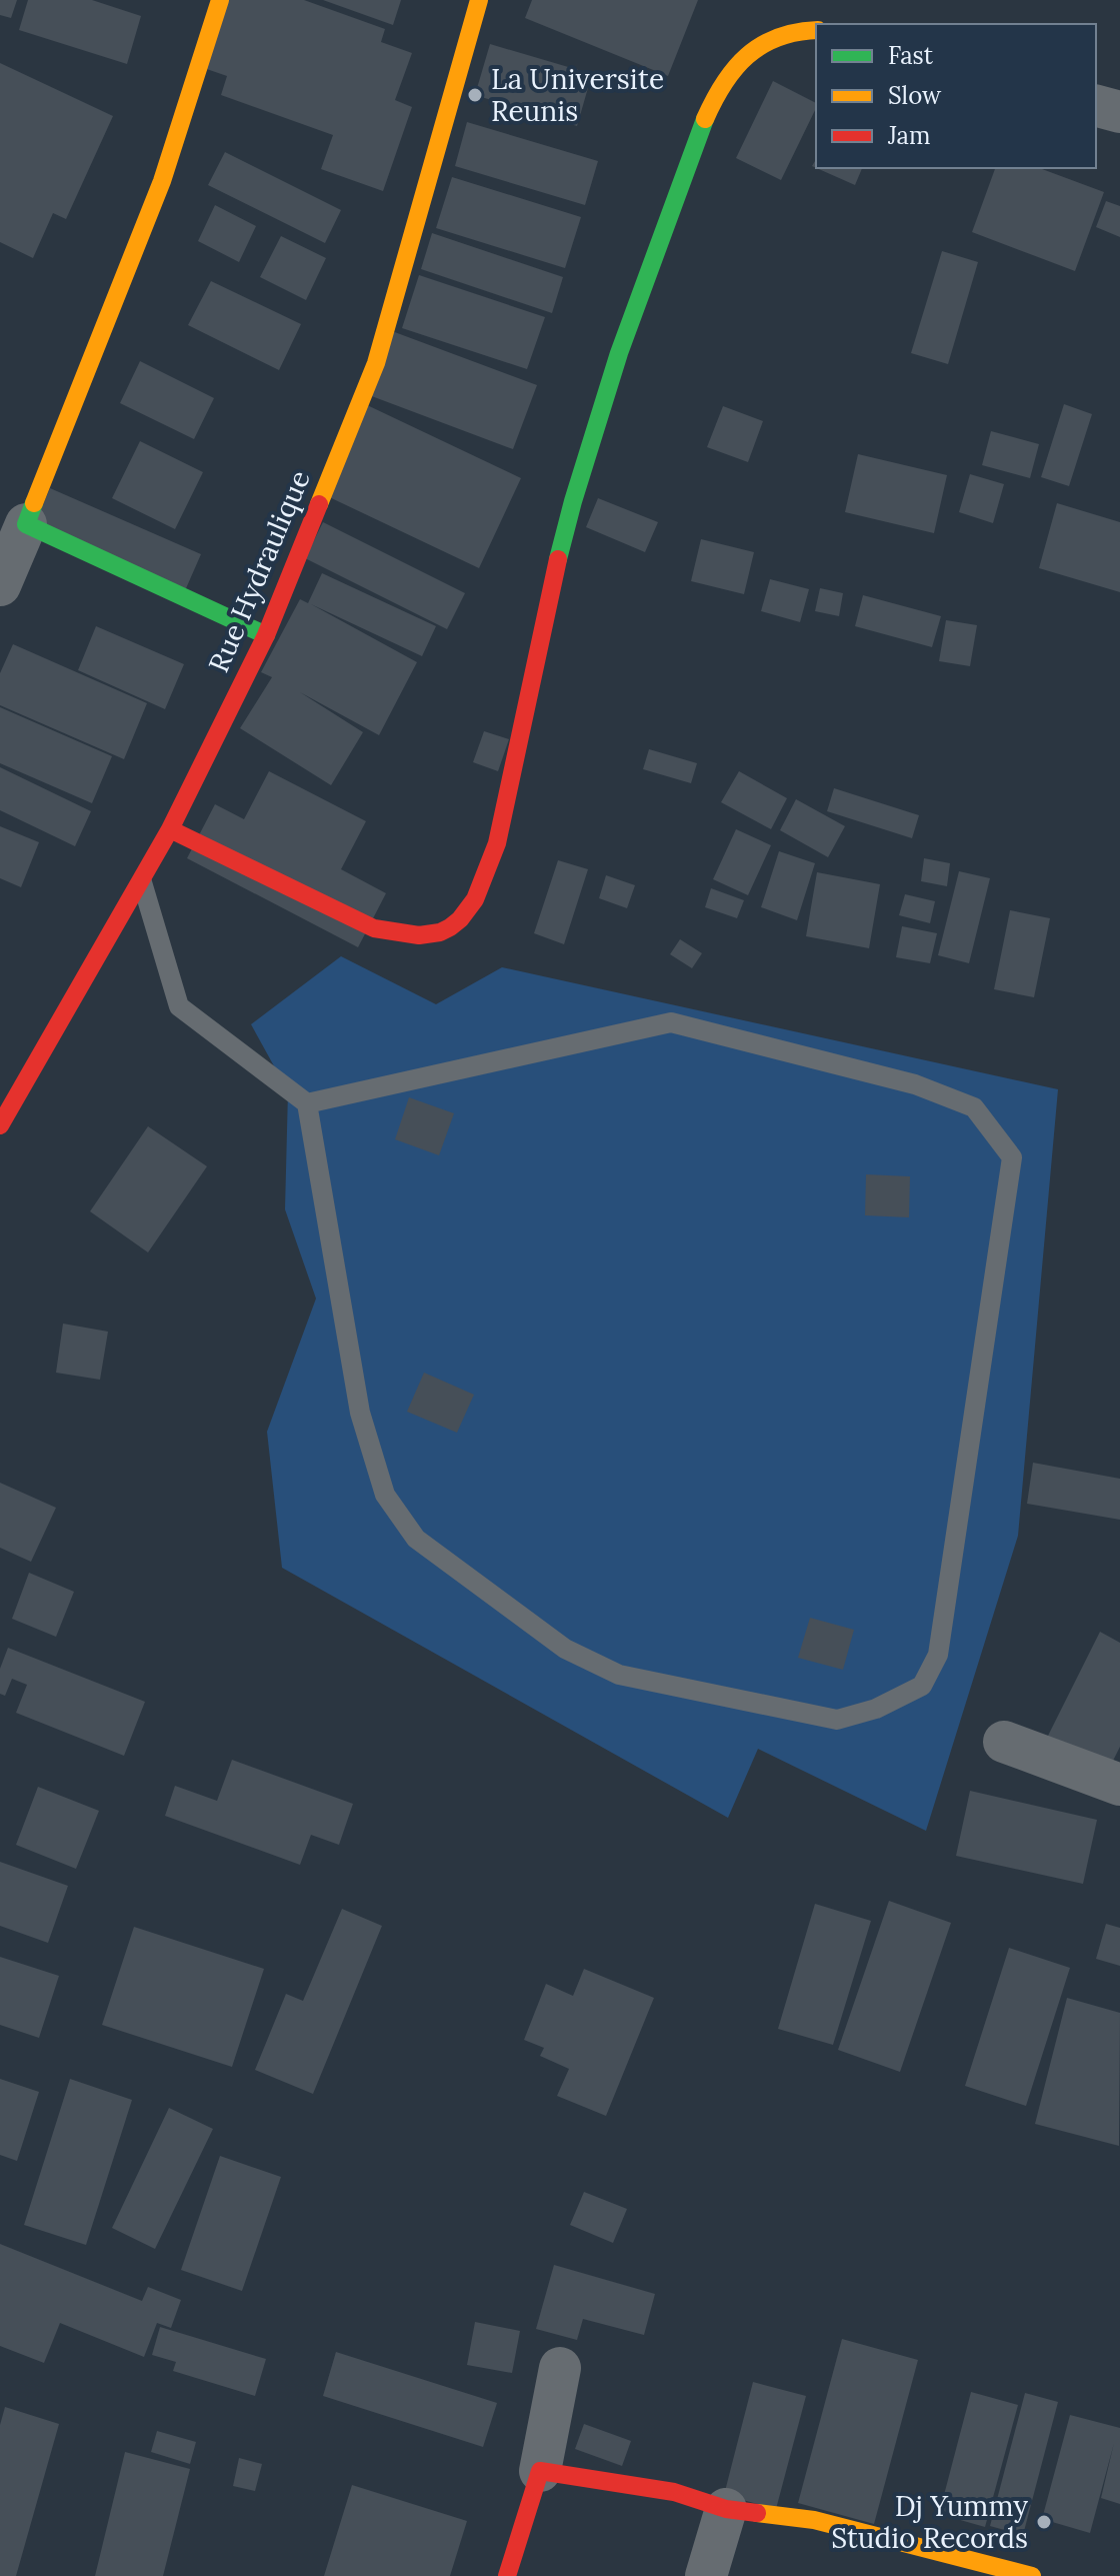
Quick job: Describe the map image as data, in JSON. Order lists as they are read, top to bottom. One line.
{"streets":{"street":["Rue Hydraulique"]},"places":["La Universite Reunis","Dj Yummy Studio Records"],"legend":["Fast","Slow","Jam"]}
